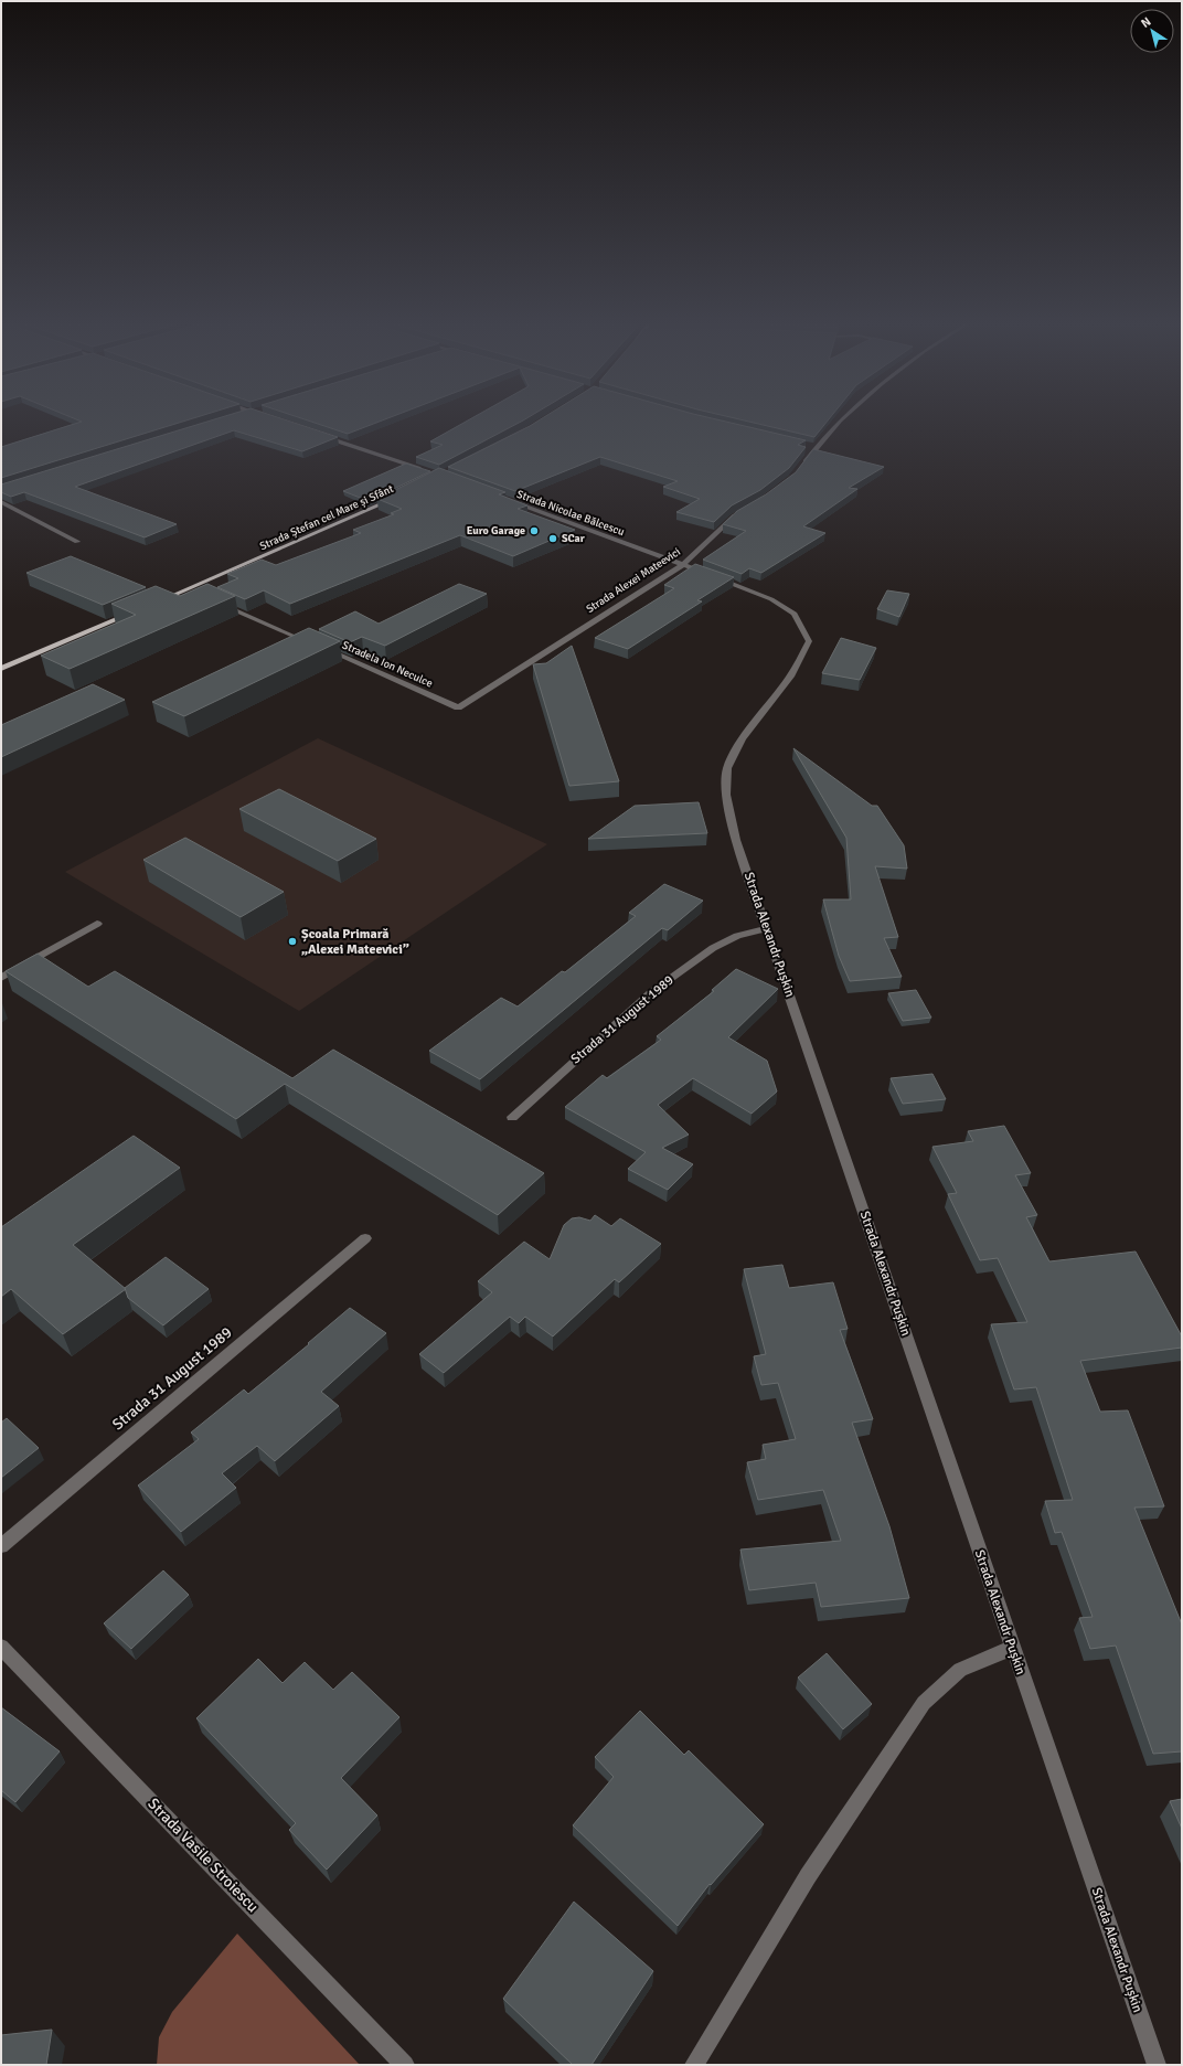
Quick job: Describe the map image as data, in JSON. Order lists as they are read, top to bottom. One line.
{"streets":{"main road":["Strada Ștefan cel Mare și Sfânt"],"street":["Strada Nicolae Bălcescu","Strada Alexei Mateevici","Stradela Ion Neculce","Strada Alexandr Pușkin","Strada 31 August 1989","Strada Vasile Stroiescu"]},"crossings":[["Strada Nicolae Bălcescu","Strada Alexei Mateevici"],["Strada Nicolae Bălcescu","Strada Alexandr Pușkin"],["Strada Alexei Mateevici","Stradela Ion Neculce"],["Strada Alexei Mateevici","Strada Alexandr Pușkin"],["Strada Alexandr Pușkin","Strada 31 August 1989"]],"places":["Euro Garage","SCar","Școala Primară „Alexei Mateevici”"],"north":"top left"}
